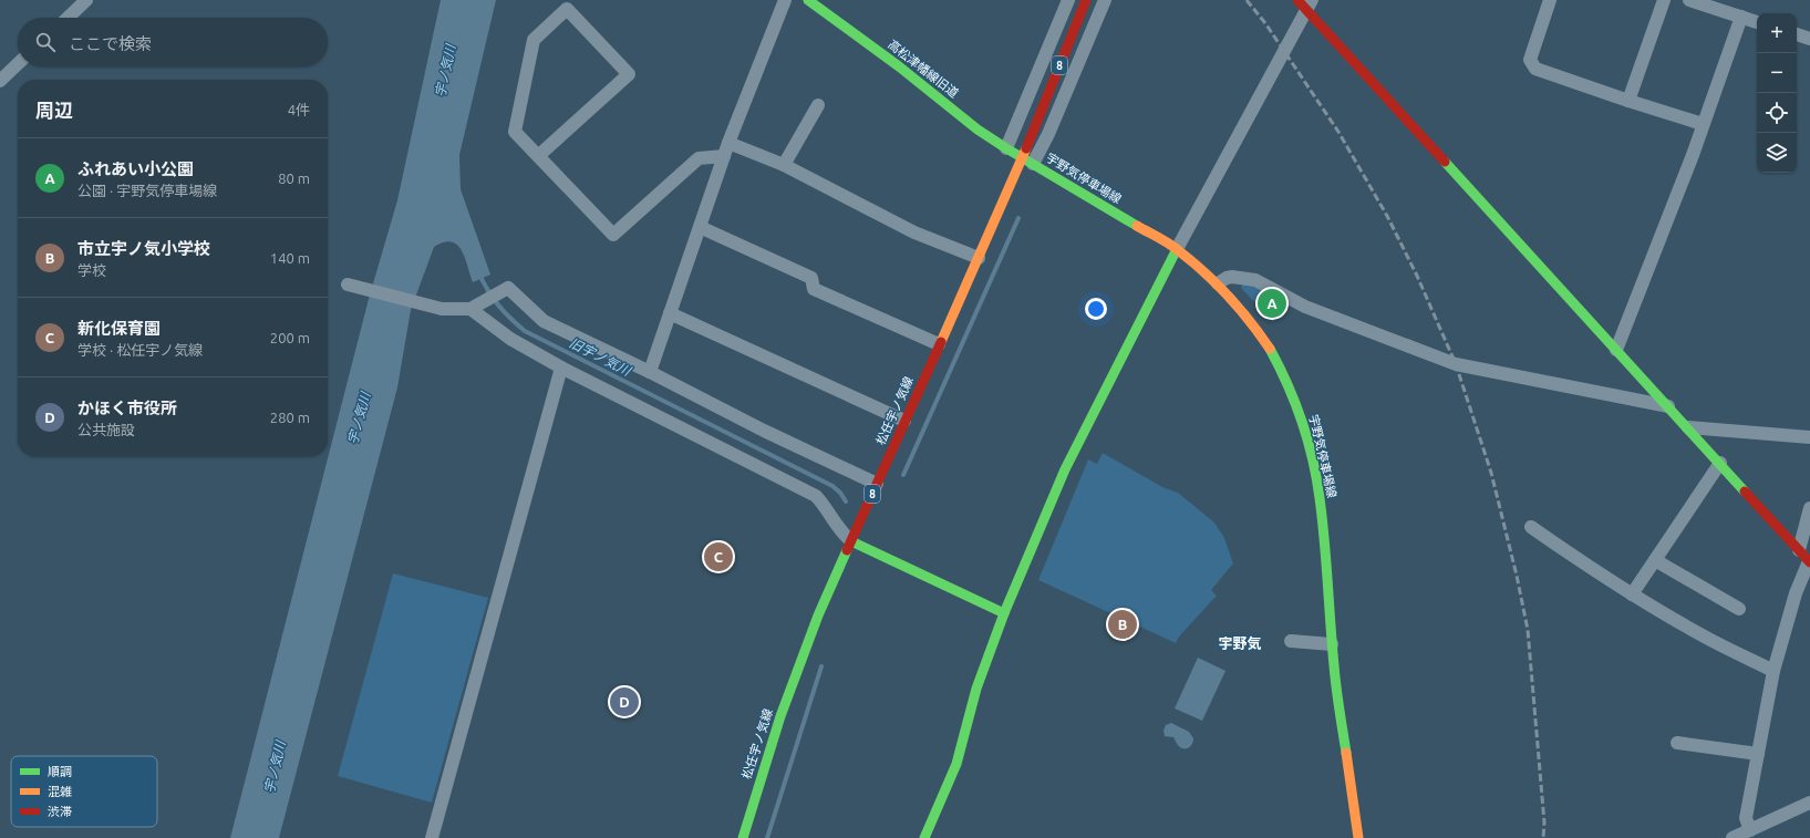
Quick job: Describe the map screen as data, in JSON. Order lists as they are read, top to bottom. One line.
{"streets":{"street":["8","高松津幡線旧道","宇野気停車場線","松任宇ノ気線"]},"crossings":[["高松津幡線旧道","宇野気停車場線"],["高松津幡線旧道","松任宇ノ気線"],["宇野気停車場線","松任宇ノ気線"]],"districts":["宇野気"],"water":["宇ノ気川","旧宇ノ気川"],"legend":["順調","混雑","渋滞"],"page":{"map_buttons":["+","−"],"search":"ここで検索","heading":["周辺","4件"],"list":[{"mark":"A","name":"ふれあい小公園","note":"公園 · 宇野気停車場線","value":"80 m"},{"mark":"B","name":"市立宇ノ気小学校","note":"学校","value":"140 m"},{"mark":"C","name":"新化保育園","note":"学校 · 松任宇ノ気線","value":"200 m"},{"mark":"D","name":"かほく市役所","note":"公共施設","value":"280 m"}],"pins":["A","C","B","D"]}}
